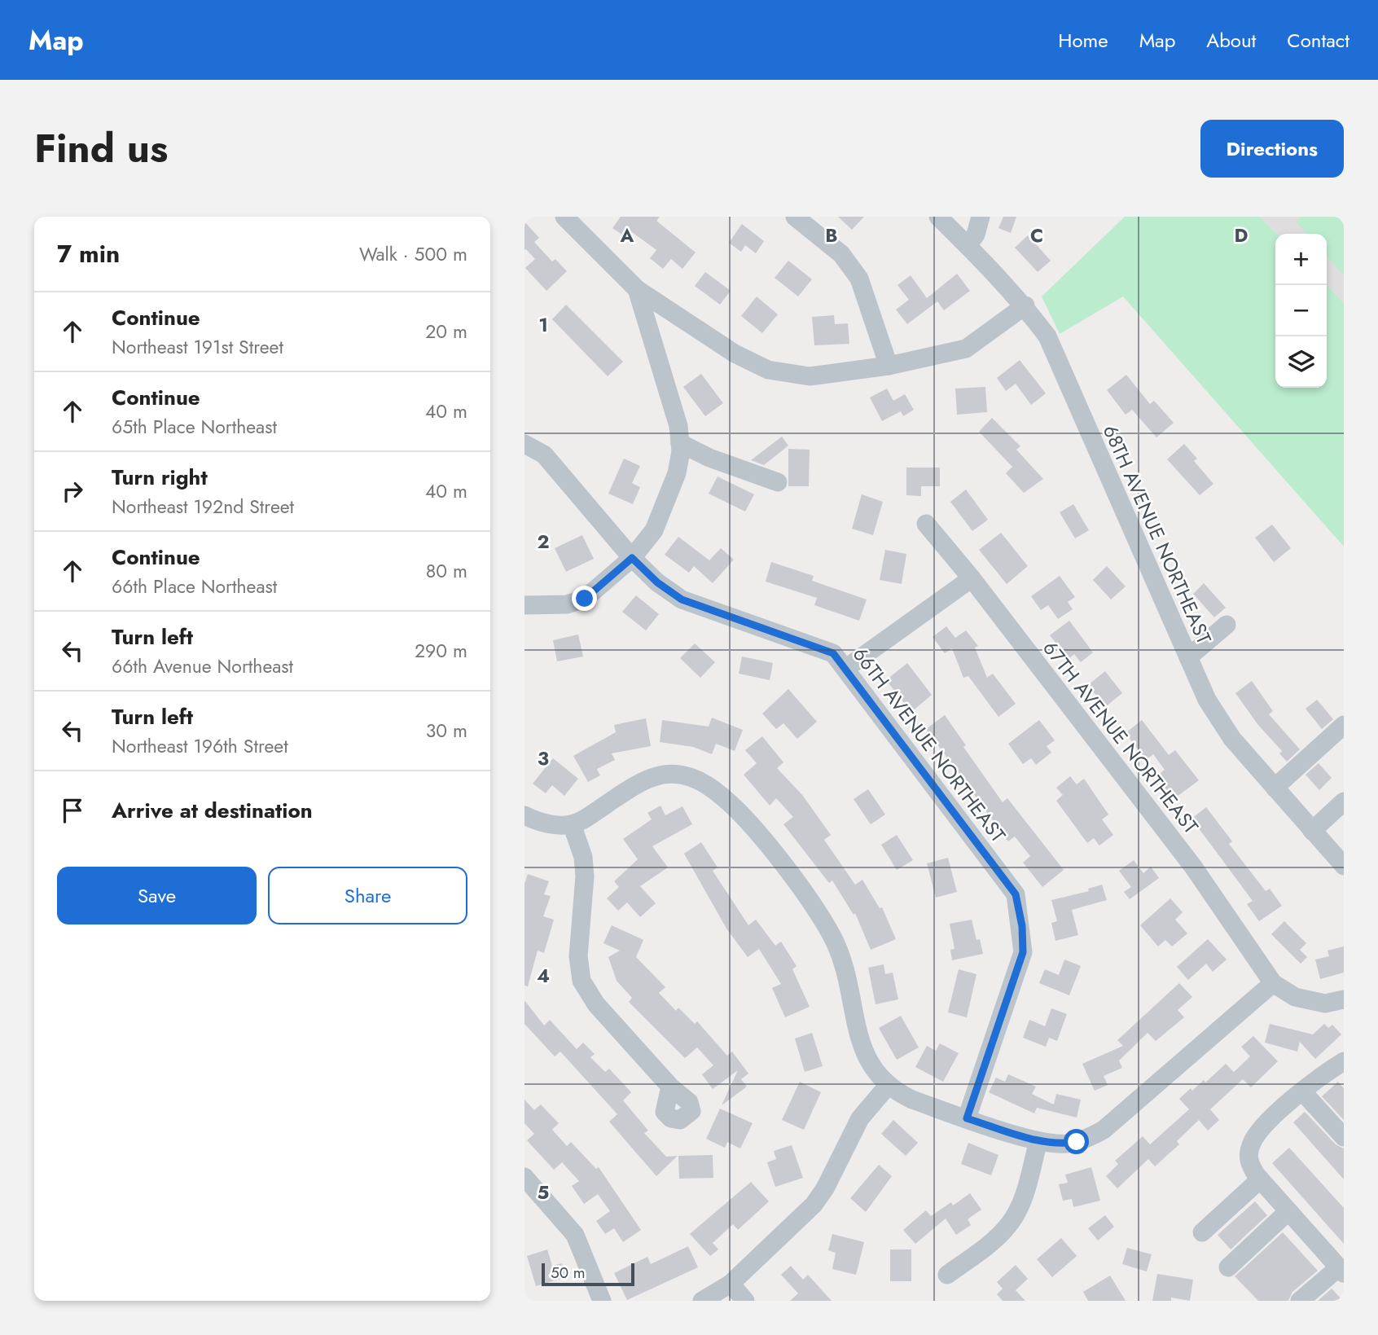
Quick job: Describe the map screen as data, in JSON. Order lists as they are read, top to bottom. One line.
{"streets":{"street":["68TH AVENUE NORTHEAST","67TH AVENUE NORTHEAST","66TH AVENUE NORTHEAST"]},"scale_bar":"50 m","page":{"header":"Map","nav":["Home","Map","About","Contact"],"title":"Find us","buttons":["Directions",["Save","Share"]],"heading":["7 min","Walk · 500 m"],"map_buttons":["+","−"],"list":[["Continue","Northeast 191st Street","20 m"],["Continue","65th Place Northeast","40 m"],["Turn right","Northeast 192nd Street","40 m"],["Continue","66th Place Northeast","80 m"],["Turn left","66th Avenue Northeast","290 m"],["Turn left","Northeast 196th Street","30 m"],"Arrive at destination"],"scale":"50 m"},"grid":{"columns":["A","B","C","D"],"rows":["1","2","3","4","5"]}}
